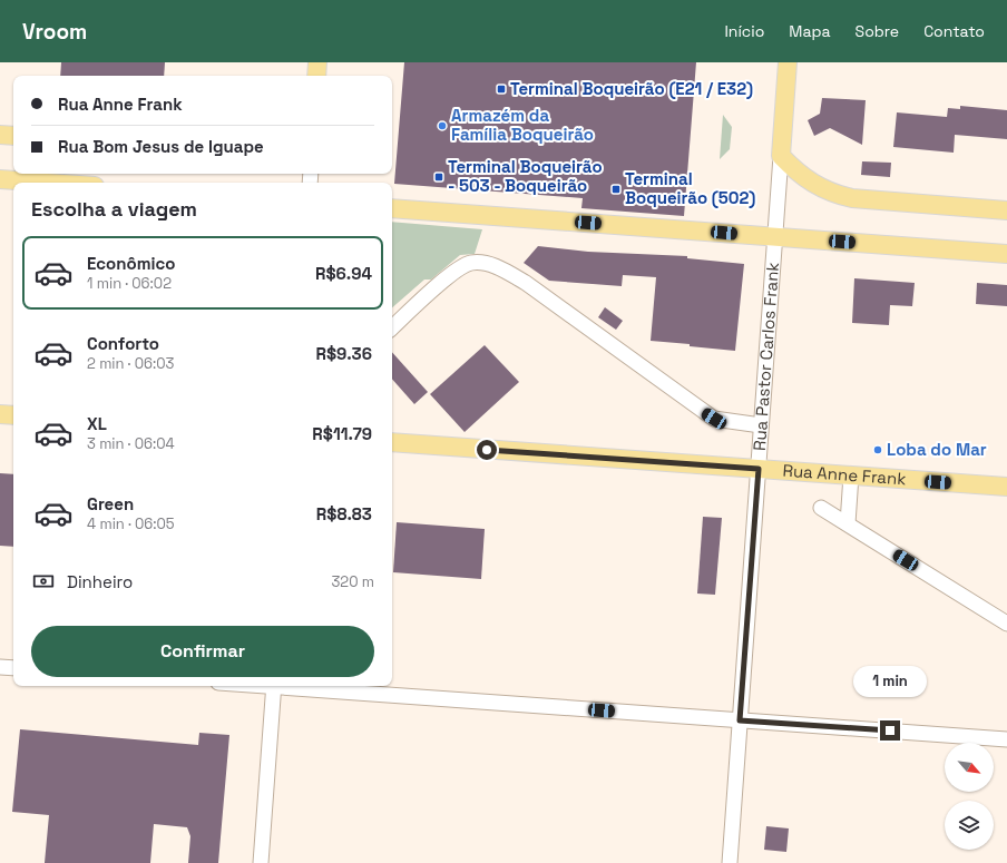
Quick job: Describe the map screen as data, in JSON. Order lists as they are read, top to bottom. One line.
{"streets":{"main road":["Rua Pastor Carlos Frank","Rua Anne Frank"]},"crossings":[["Rua Pastor Carlos Frank","Rua Anne Frank"]],"places":{"transit":["Terminal Boqueirão (E21 / E32)","Terminal Boqueirão - 503 - Boqueirão","Terminal Boqueirão (502)"],"other":["Armazém da Família Boqueirão","Loba do Mar"]},"north":"bottom right","page":{"header":"Vroom","nav":["Início","Mapa","Sobre","Contato"],"banner":["Rua Anne Frank","Rua Bom Jesus de Iguape"],"heading":"Escolha a viagem","list":[{"name":"Econômico","note":"1 min · 06:02","value":"R$6.94"},{"name":"Conforto","note":"2 min · 06:03","value":"R$9.36"},{"name":"XL","note":"3 min · 06:04","value":"R$11.79"},{"name":"Green","note":"4 min · 06:05","value":"R$8.83"}],"pay":["Dinheiro","320 m"],"buttons":"Confirmar","bubble":"1 min"}}
